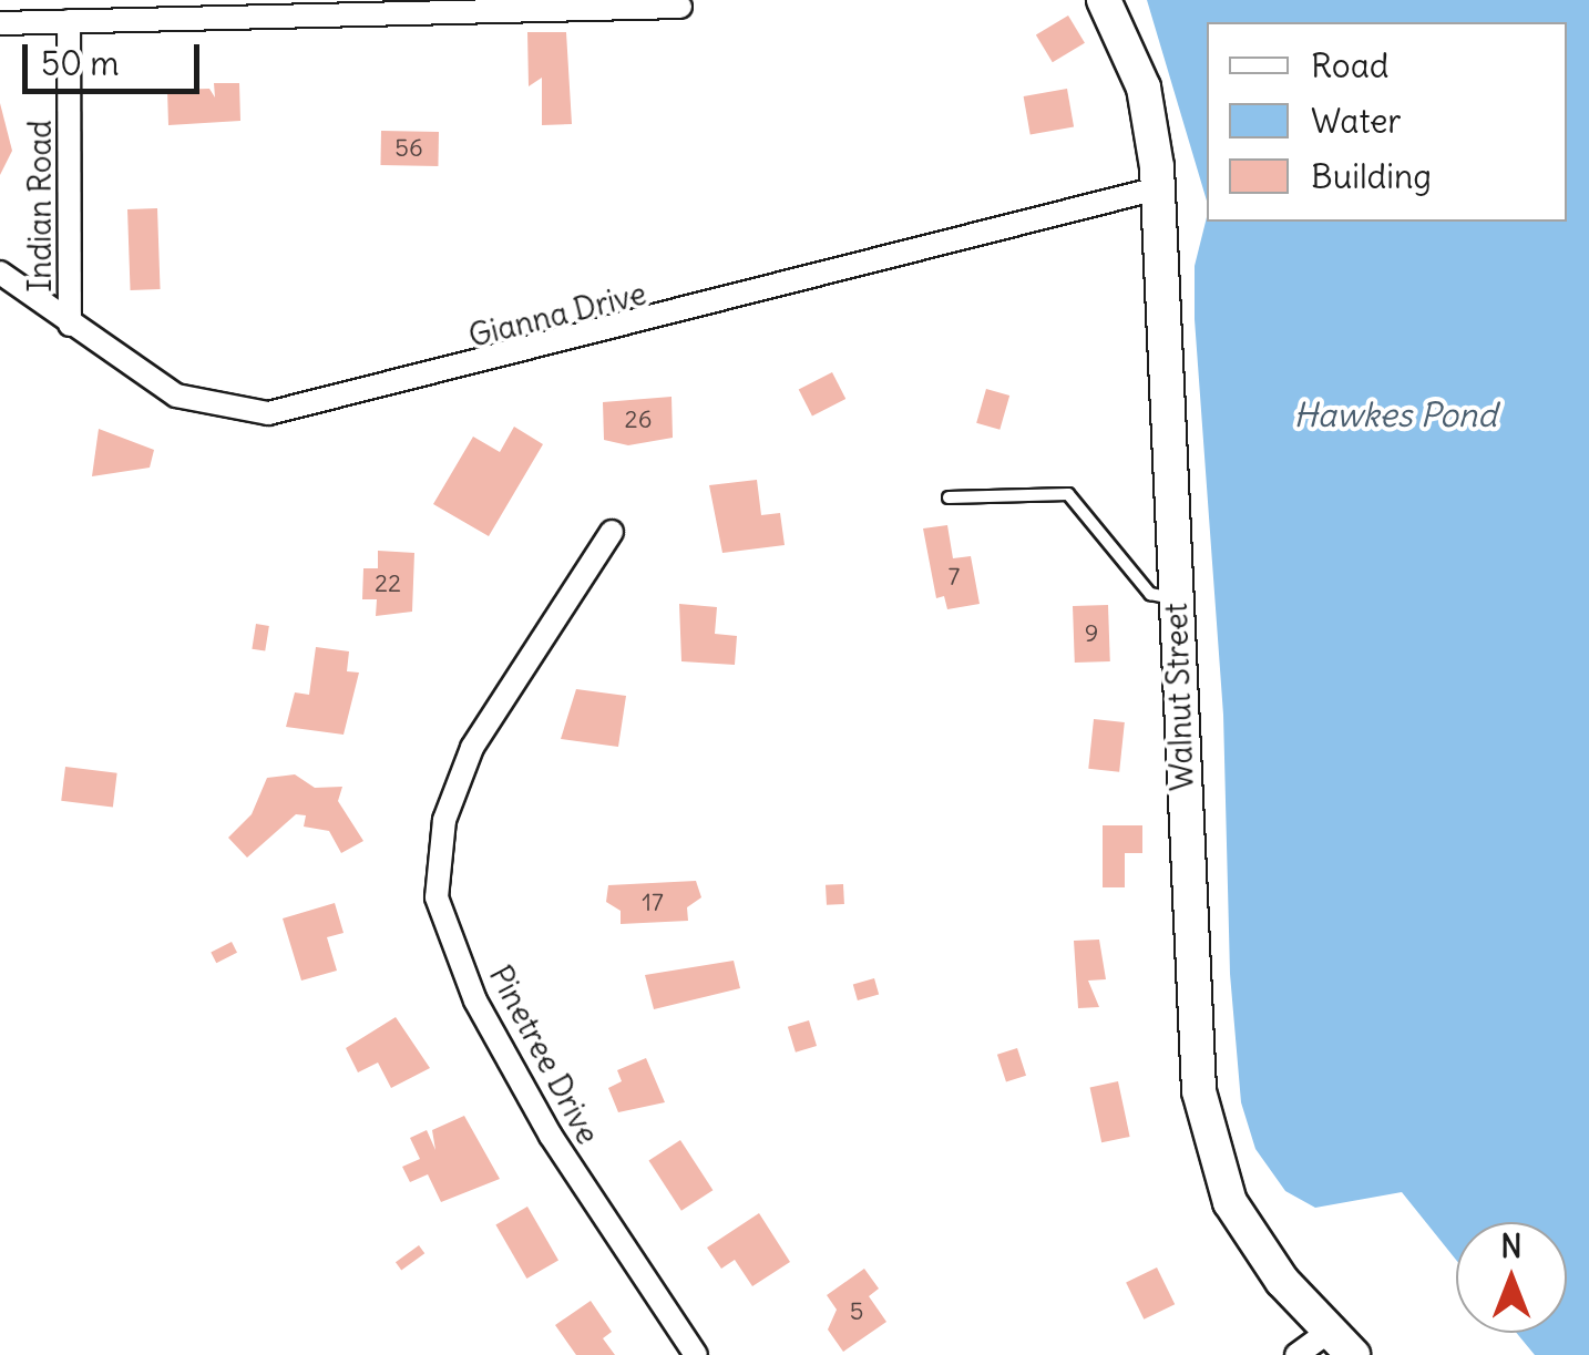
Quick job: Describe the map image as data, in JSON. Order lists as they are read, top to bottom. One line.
{"streets":{"main road":["Walnut Street"],"street":["Indian Road","Gianna Drive","Pinetree Drive"]},"crossings":[["Indian Road","Gianna Drive"],["Gianna Drive","Walnut Street"]],"water":["Hawkes Pond"],"house_numbers":["56","26","7","22","9","17","5"],"legend":["Road","Water","Building"],"scale_bar":"50 m","north":"top"}
